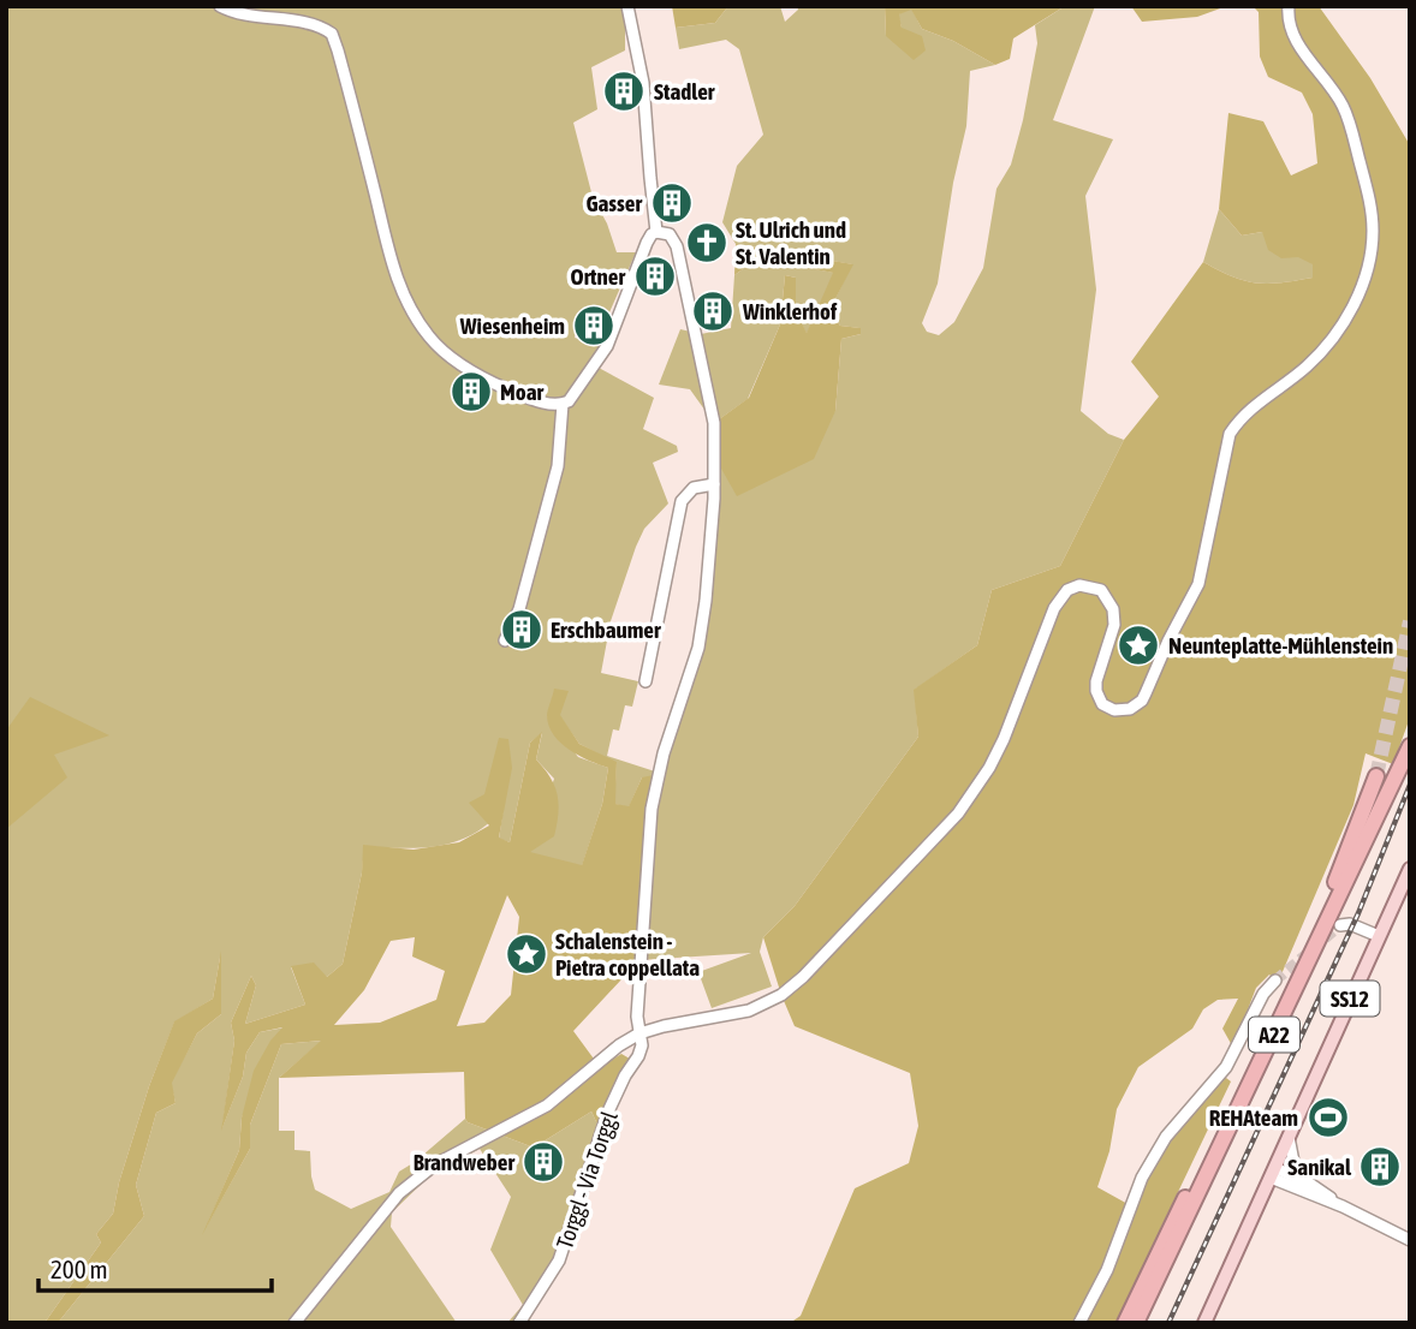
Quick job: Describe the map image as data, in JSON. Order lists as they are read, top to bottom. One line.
{"streets":{"highway":["A22"],"main road":["SS12"],"street":["Torggl - Via Torggl"]},"places":{"building":["Stadler","Gasser","Ortner","Winklerhof","Wiesenheim","Moar","Erschbaumer","Brandweber","Sanikal"],"church":["St. Ulrich und St. Valentin"],"place":["Neunteplatte-Mühlenstein","Schalenstein - Pietra coppellata"],"sports":["REHAteam"]},"scale_bar":"200 m"}
